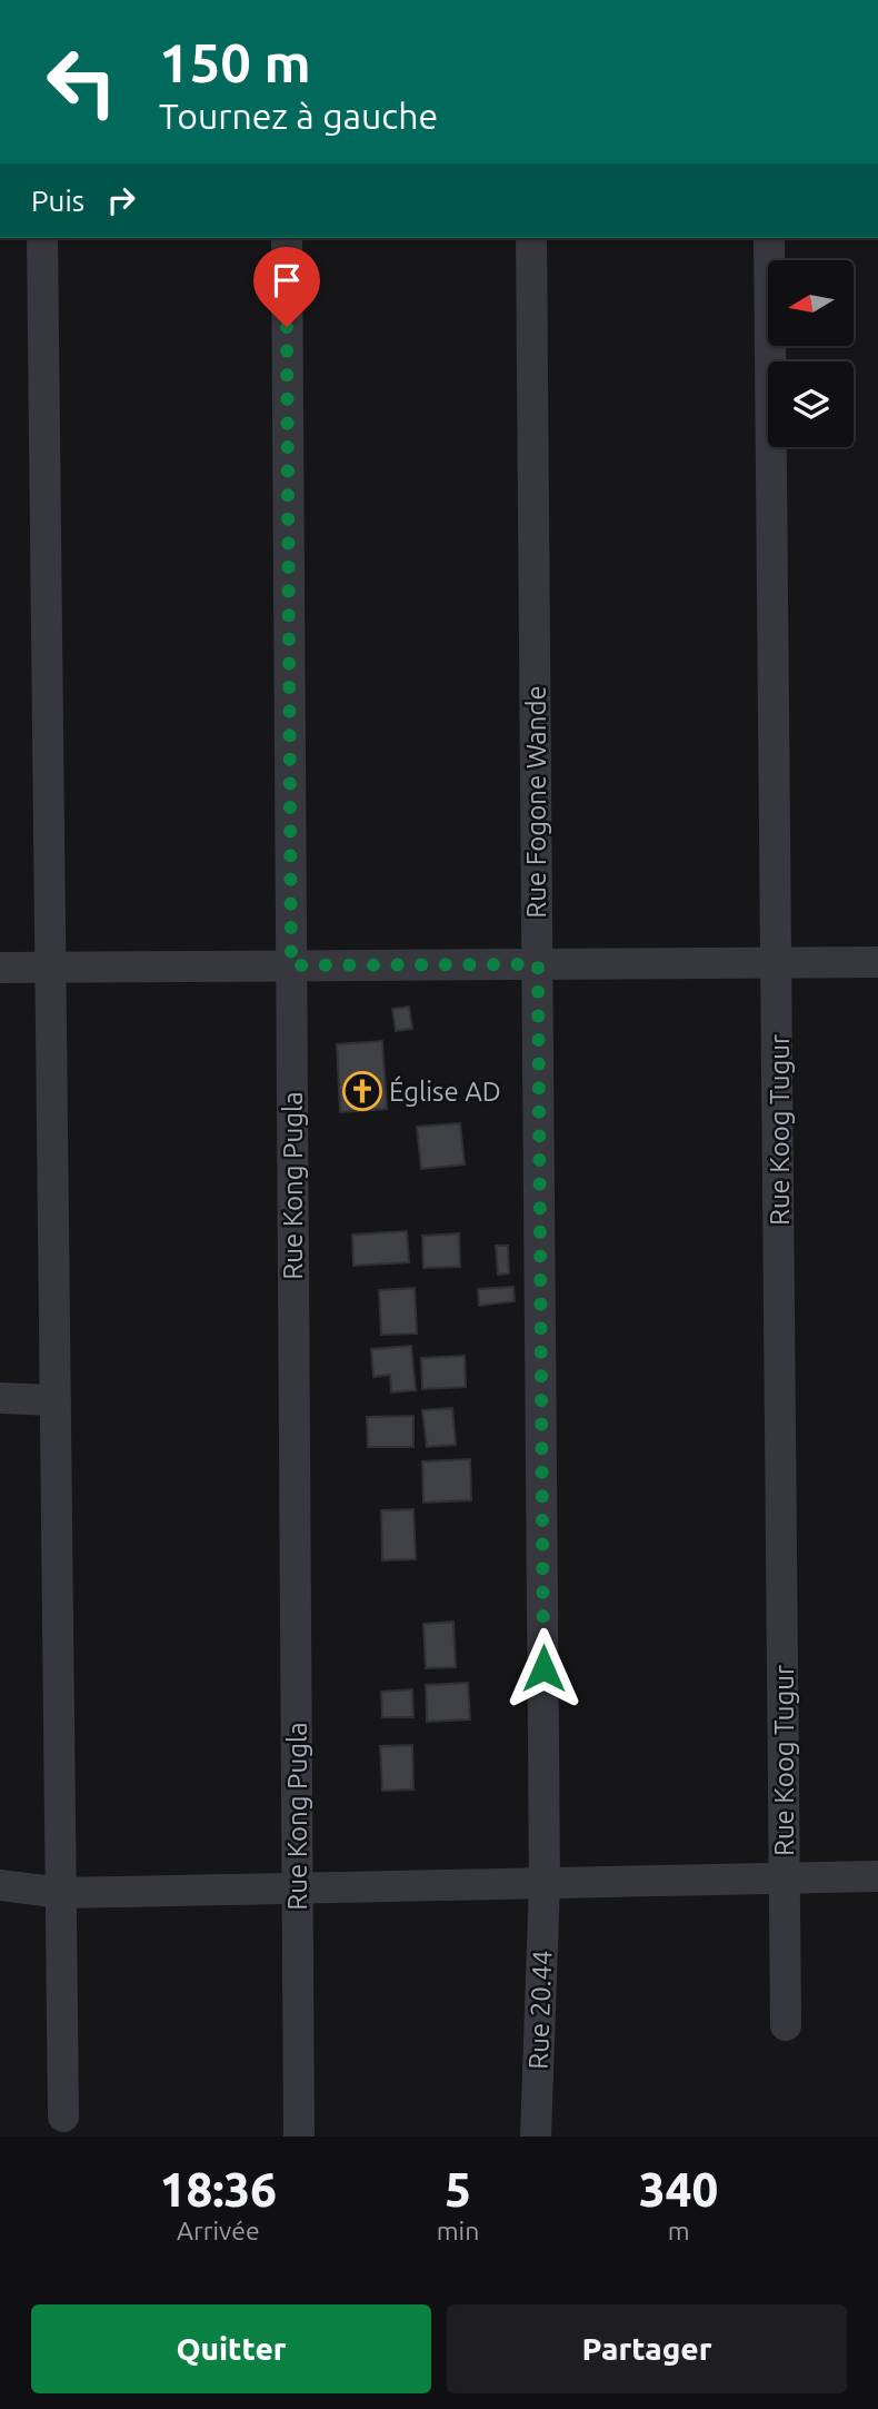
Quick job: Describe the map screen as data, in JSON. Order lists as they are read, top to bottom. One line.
{"streets":{"street":["Rue Fogone Wande","Rue Koog Tugur","Rue Kong Pugla","Rue 20.44"]},"crossings":[["Rue Fogone Wande","Rue 20.44"]],"places":{"church":["Église AD"]},"north":"left","page":{"turn":["150 m","Tournez à gauche"],"then":"Puis","eta":["18:36","Arrivée","5","min","340","m"],"buttons":["Quitter","Partager"]}}
